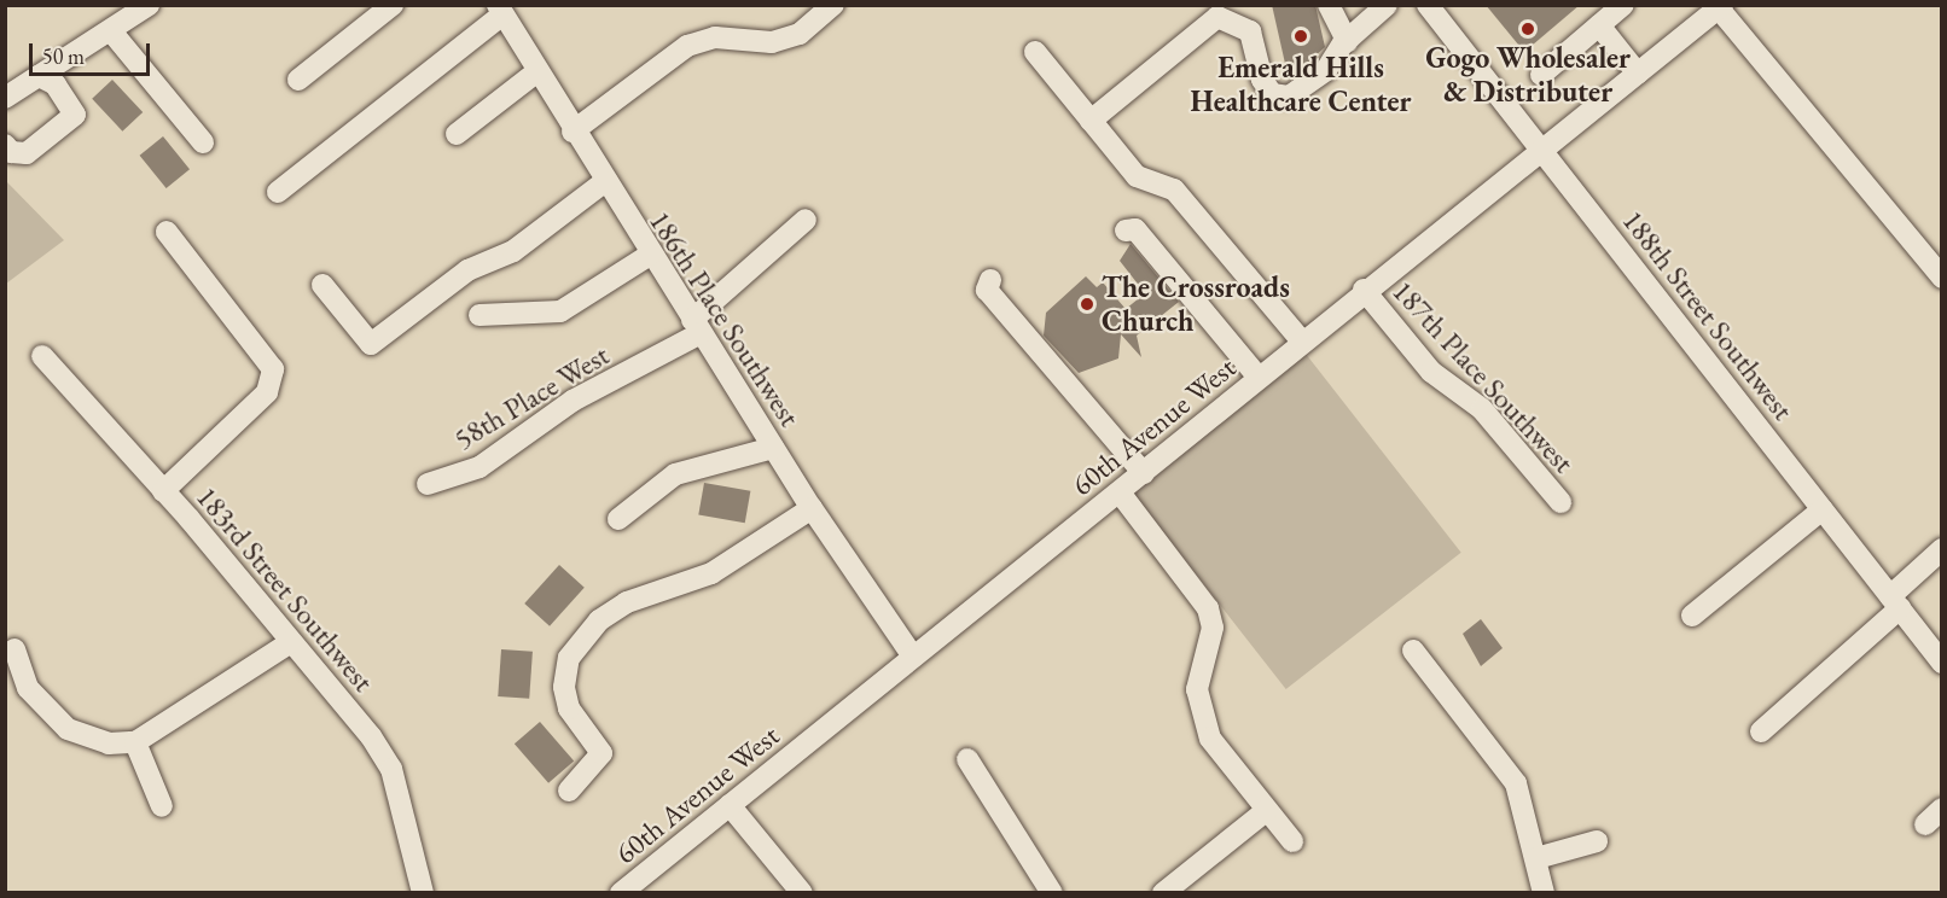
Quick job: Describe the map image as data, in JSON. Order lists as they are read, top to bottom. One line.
{"streets":{"street":["188th Street Southwest","186th Place Southwest","187th Place Southwest","58th Place West","60th Avenue West","183rd Street Southwest"]},"crossings":[["188th Street Southwest","60th Avenue West"],["186th Place Southwest","58th Place West"],["186th Place Southwest","60th Avenue West"],["187th Place Southwest","60th Avenue West"]],"places":["Gogo Wholesaler & Distributer","Emerald Hills Healthcare Center","The Crossroads Church"],"scale_bar":"50 m"}
